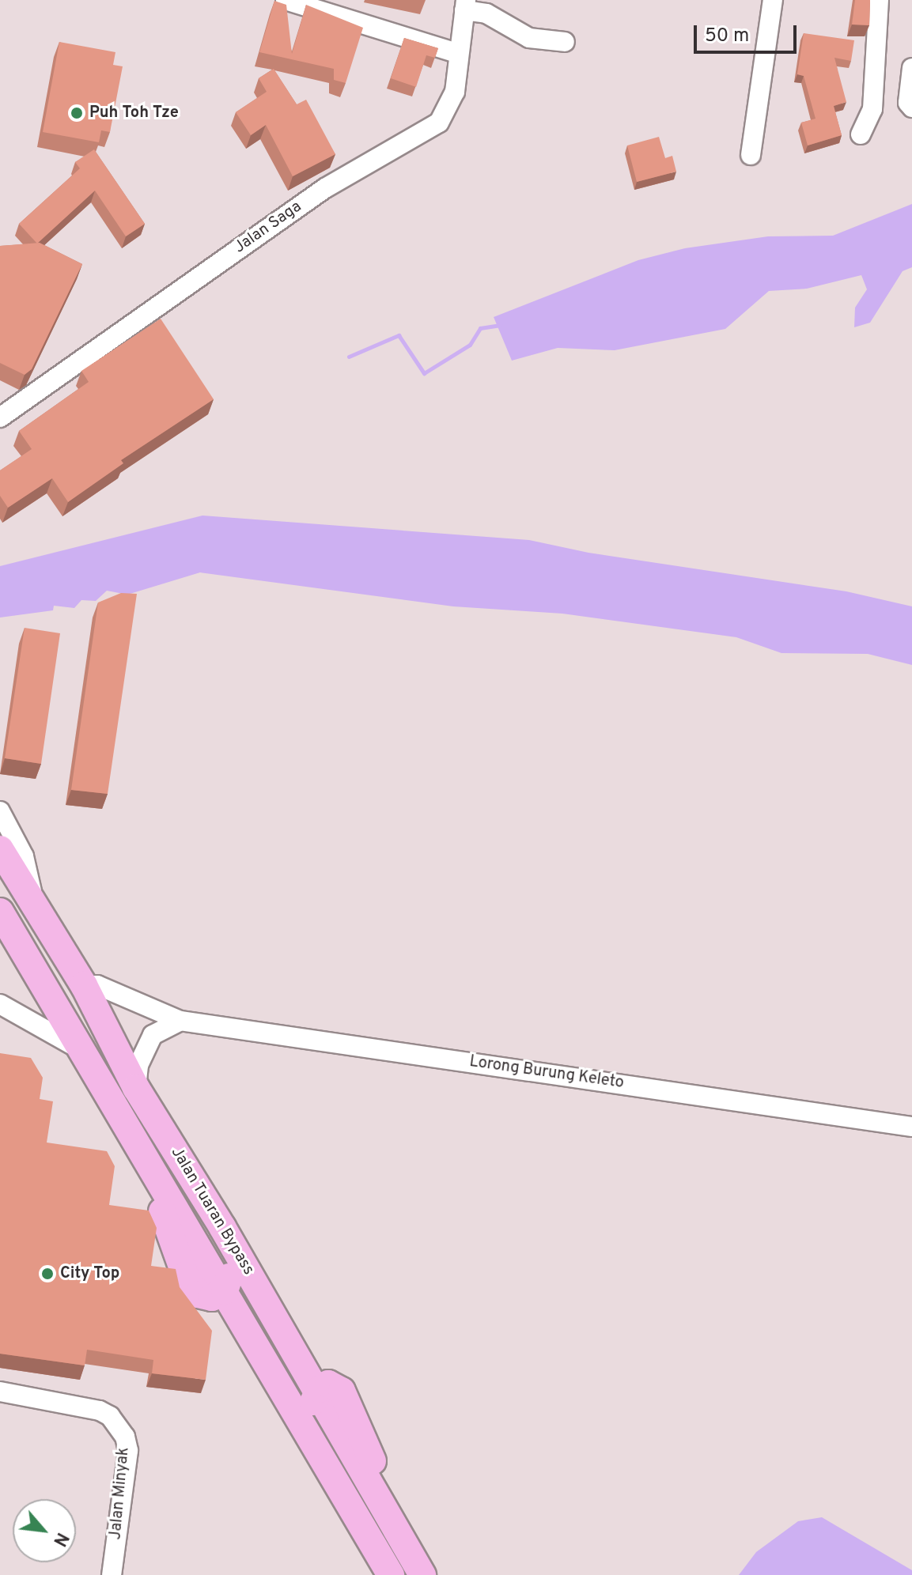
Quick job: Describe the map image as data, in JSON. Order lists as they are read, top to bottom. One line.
{"streets":{"highway":["Jalan Tuaran Bypass"],"street":["Jalan Saga","Lorong Burung Keleto","Jalan Minyak"]},"crossings":[["Lorong Burung Keleto","Jalan Tuaran Bypass"]],"places":["Puh Toh Tze","City Top"],"scale_bar":"50 m","north":"bottom right"}
